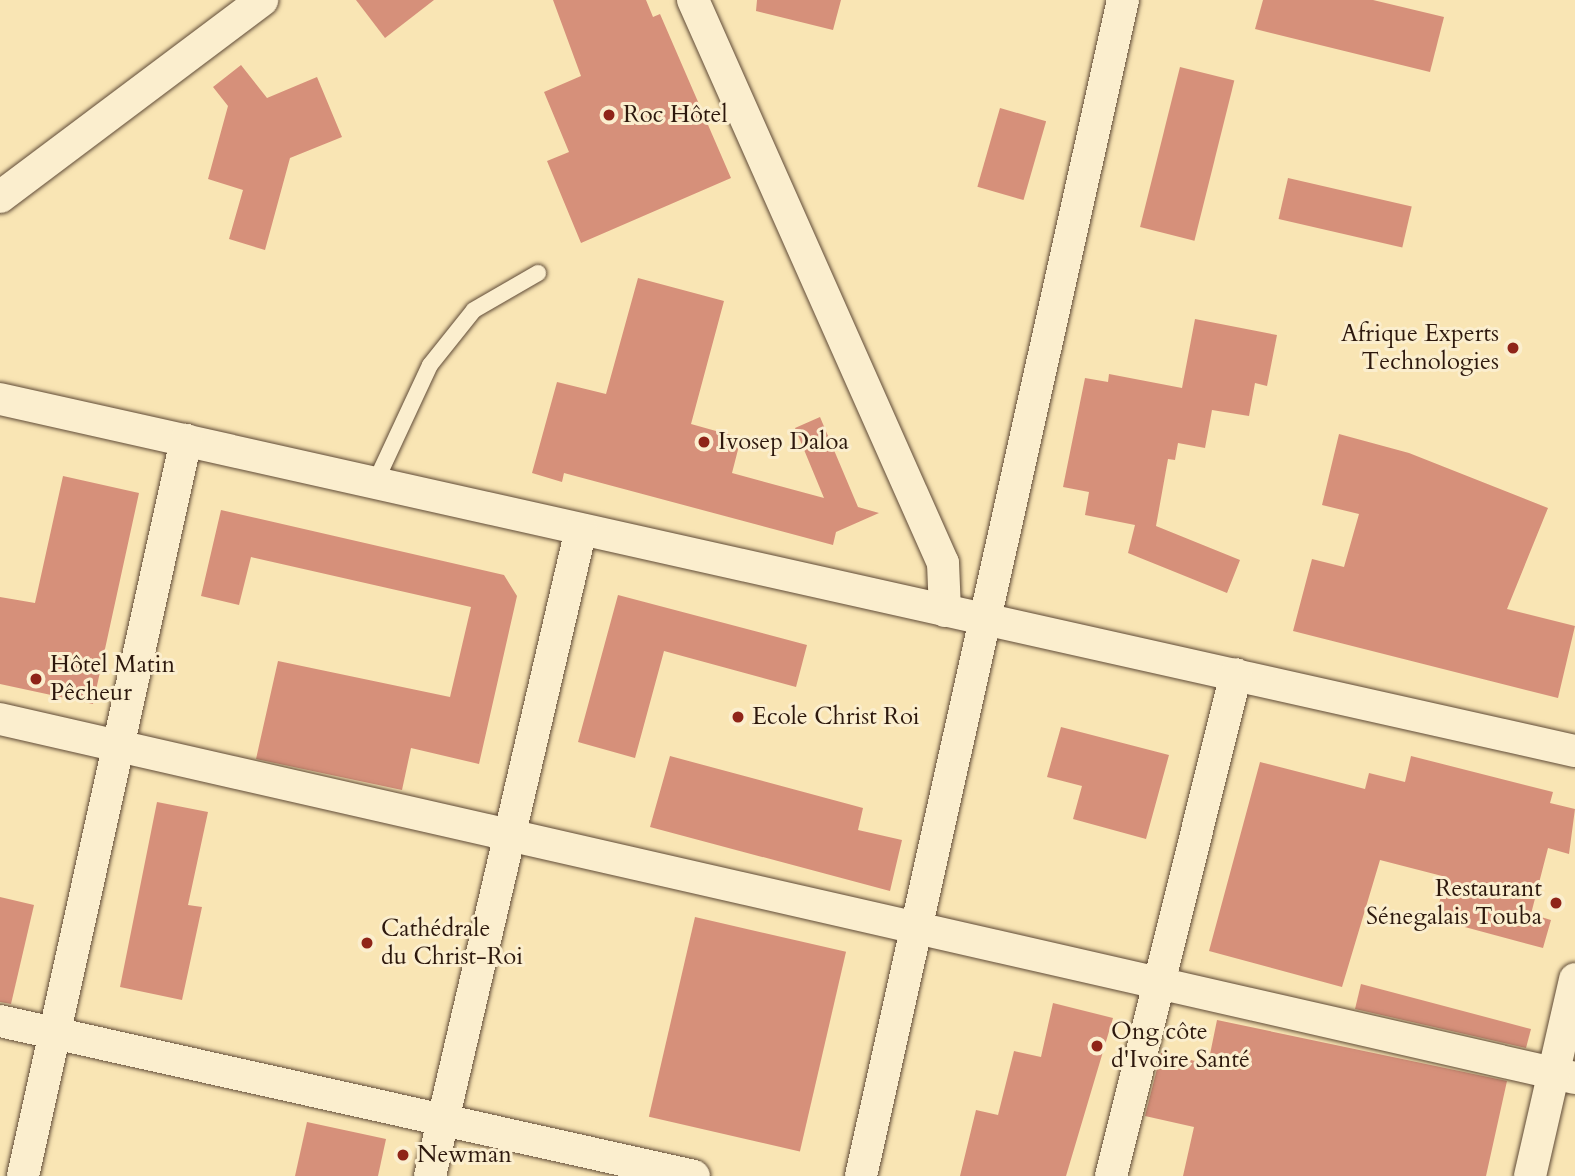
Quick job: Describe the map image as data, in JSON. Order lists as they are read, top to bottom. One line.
{"places":["Roc Hôtel","Afrique Experts Technologies","Ivosep Daloa","Hôtel Matin Pêcheur","Ecole Christ Roi","Restaurant Sénegalais Touba","Cathédrale du Christ-Roi","Ong côte d'Ivoire Santé","Newman"]}
